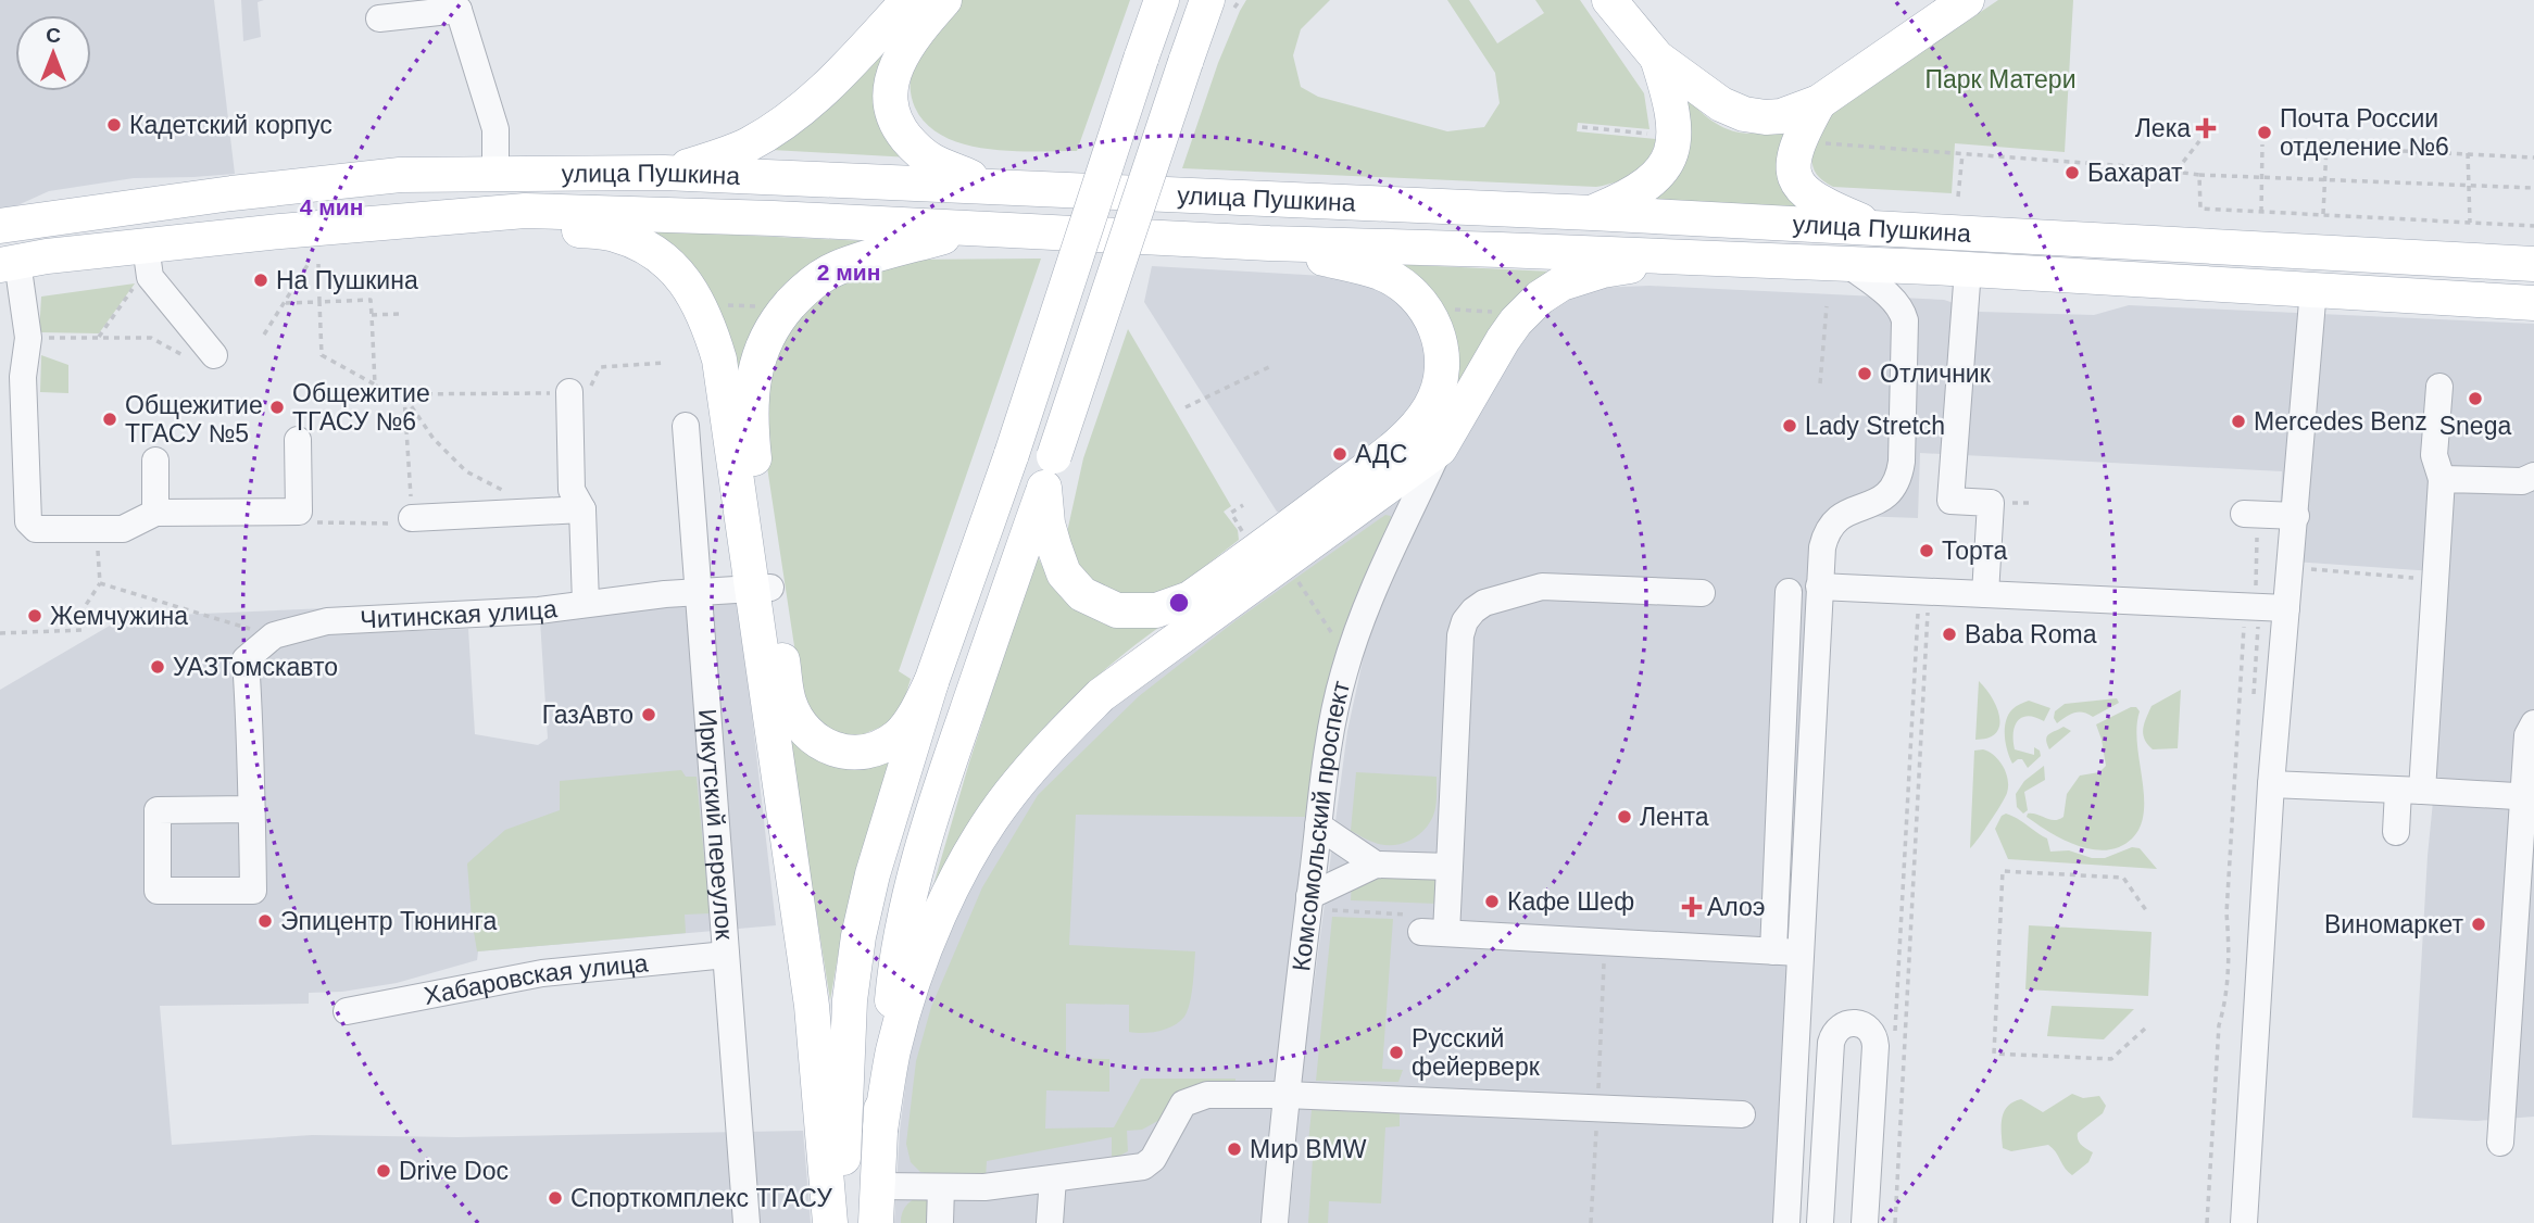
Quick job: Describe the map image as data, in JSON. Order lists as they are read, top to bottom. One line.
{"streets":{"main road":["улица Пушкина"],"street":["Читинская улица","Иркутский переулок","Комсомольский проспект","Хабаровская улица"]},"crossings":[["Читинская улица","Иркутский переулок"],["Иркутский переулок","Хабаровская улица"]],"parks":["Парк Матери"],"places":{"other":["Кадетский корпус","Почта России отделение №6","Бахарат","На Пушкина","Отличник","Snega","Общежитие ТГАСУ №6","Общежитие ТГАСУ №5","Mercedes Benz","Lady Stretch","АДС","Торта","Жемчужина","Baba Roma","УАЗТомскавто","ГазАвто","Лента","Кафе Шеф","Эпицентр Тюнинга","Виномаркет","Русский фейерверк","Мир BMW","Drive Doc","Спорткомплекс ТГАСУ"],"health":["Лека","Алоэ"]},"north":"top","rings":["4 мин","2 мин"]}
